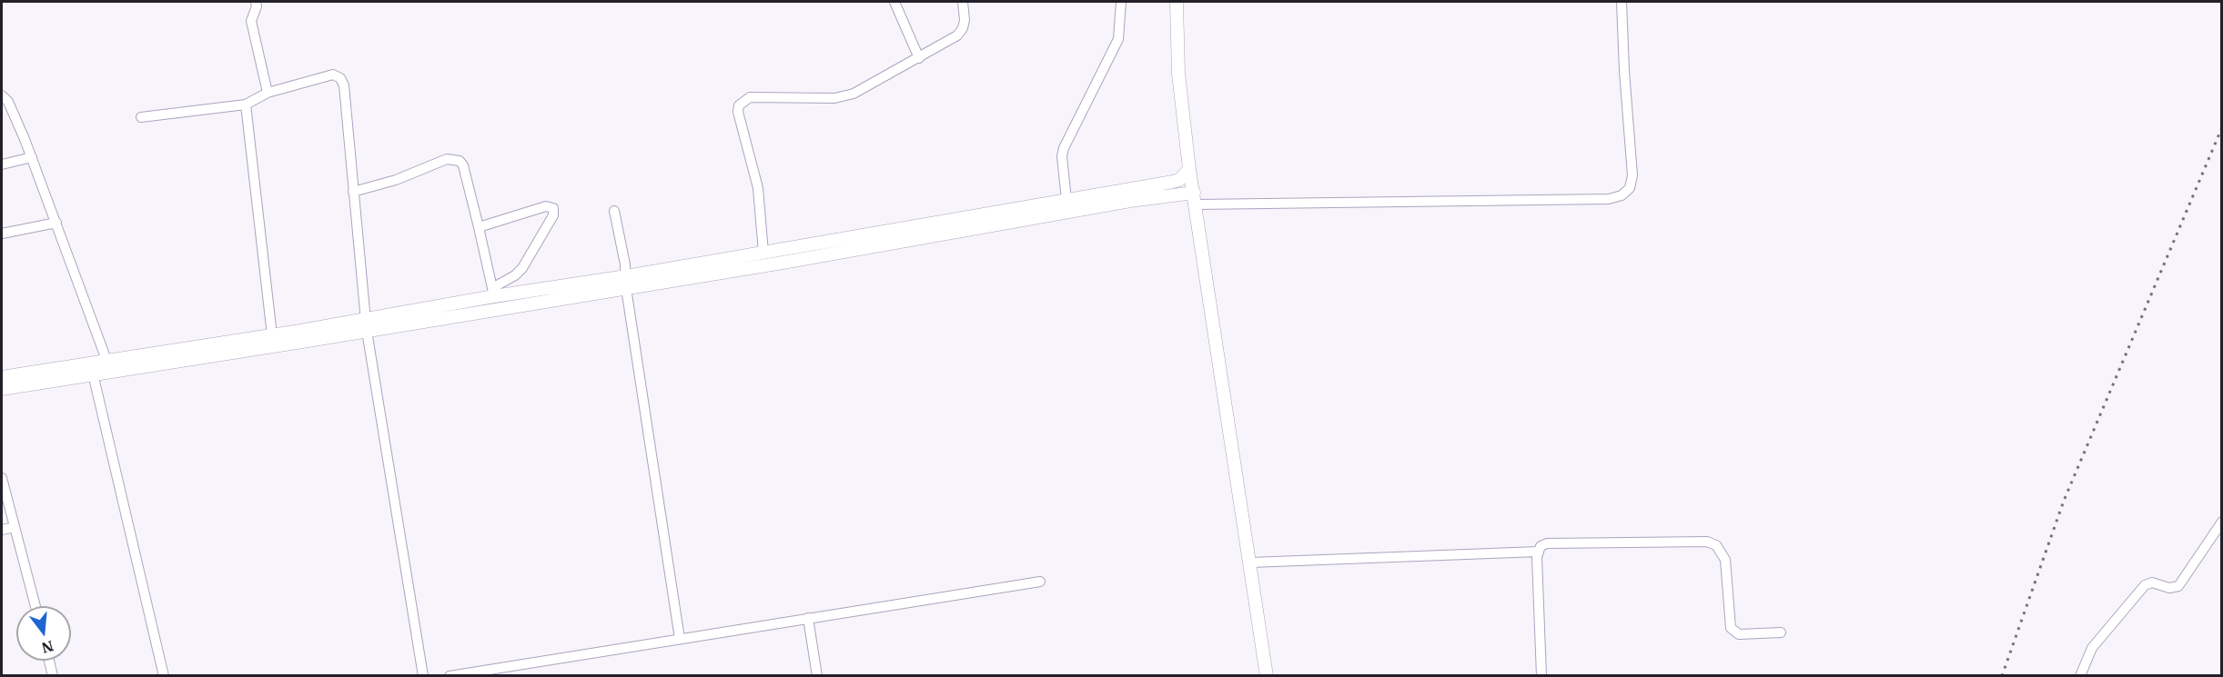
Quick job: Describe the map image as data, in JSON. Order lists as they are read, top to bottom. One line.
{"north":"bottom"}
